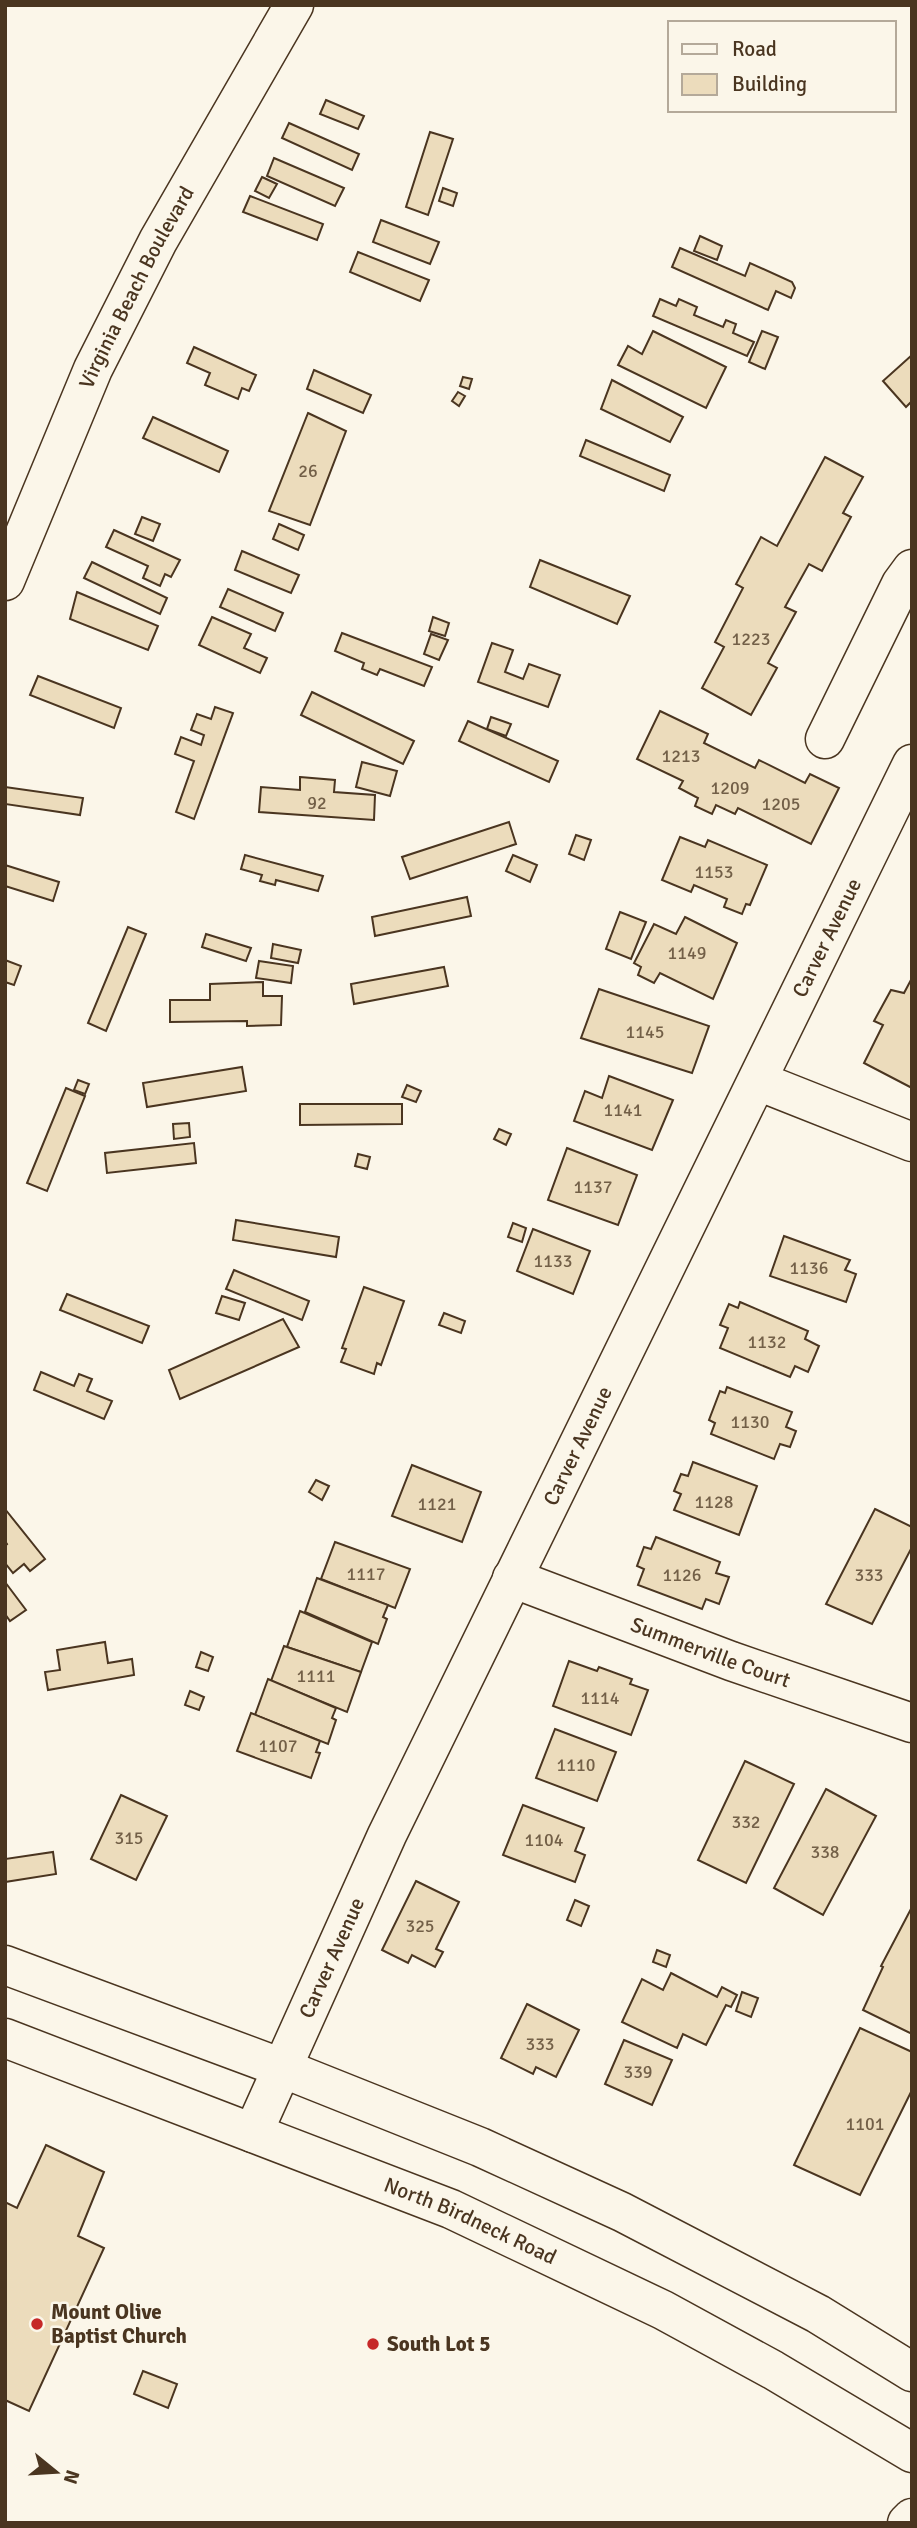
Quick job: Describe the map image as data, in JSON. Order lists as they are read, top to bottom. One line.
{"streets":{"main road":["Virginia Beach Boulevard","Carver Avenue","Summerville Court","North Birdneck Road"]},"crossings":[["Carver Avenue","Summerville Court"],["Carver Avenue","North Birdneck Road"]],"places":["Mount Olive Baptist Church","South Lot 5"],"house_numbers":["26","1223","1213","1209","92","1205","1153","1149","1145","1141","1137","1133","1136","1132","1130","1128","1121","1117","1126","333","1111","1114","1107","1110","332","315","1104","338","325","333","339","1101"],"legend":["Road","Building"],"north":"right"}
